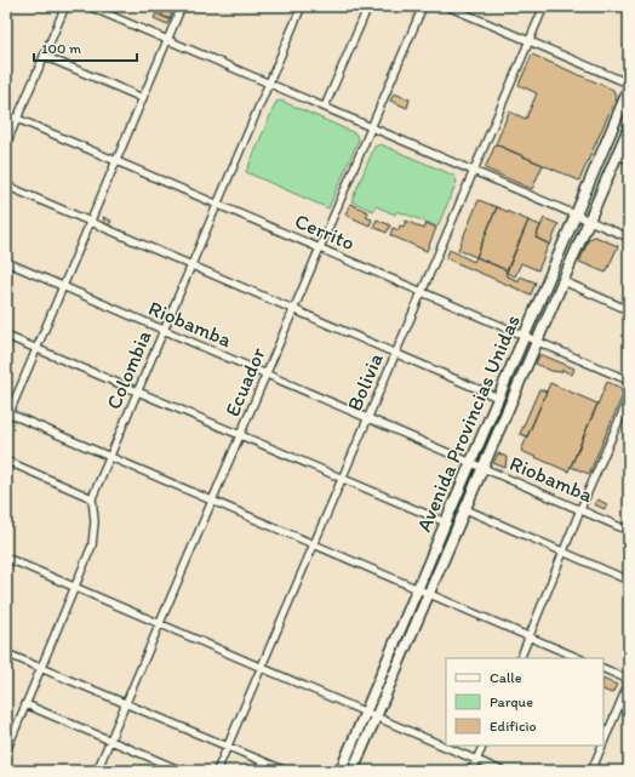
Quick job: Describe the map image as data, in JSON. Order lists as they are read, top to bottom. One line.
{"streets":{"main road":["Avenida Provincias Unidas"],"street":["Cerrito","Riobamba","Colombia","Ecuador","Bolivia"]},"crossings":[["Cerrito","Colombia"],["Cerrito","Ecuador"],["Cerrito","Bolivia"],["Cerrito","Avenida Provincias Unidas"],["Riobamba","Colombia"],["Riobamba","Ecuador"],["Riobamba","Bolivia"],["Riobamba","Avenida Provincias Unidas"]],"legend":["Calle","Parque","Edificio"],"scale_bar":"100 m"}
